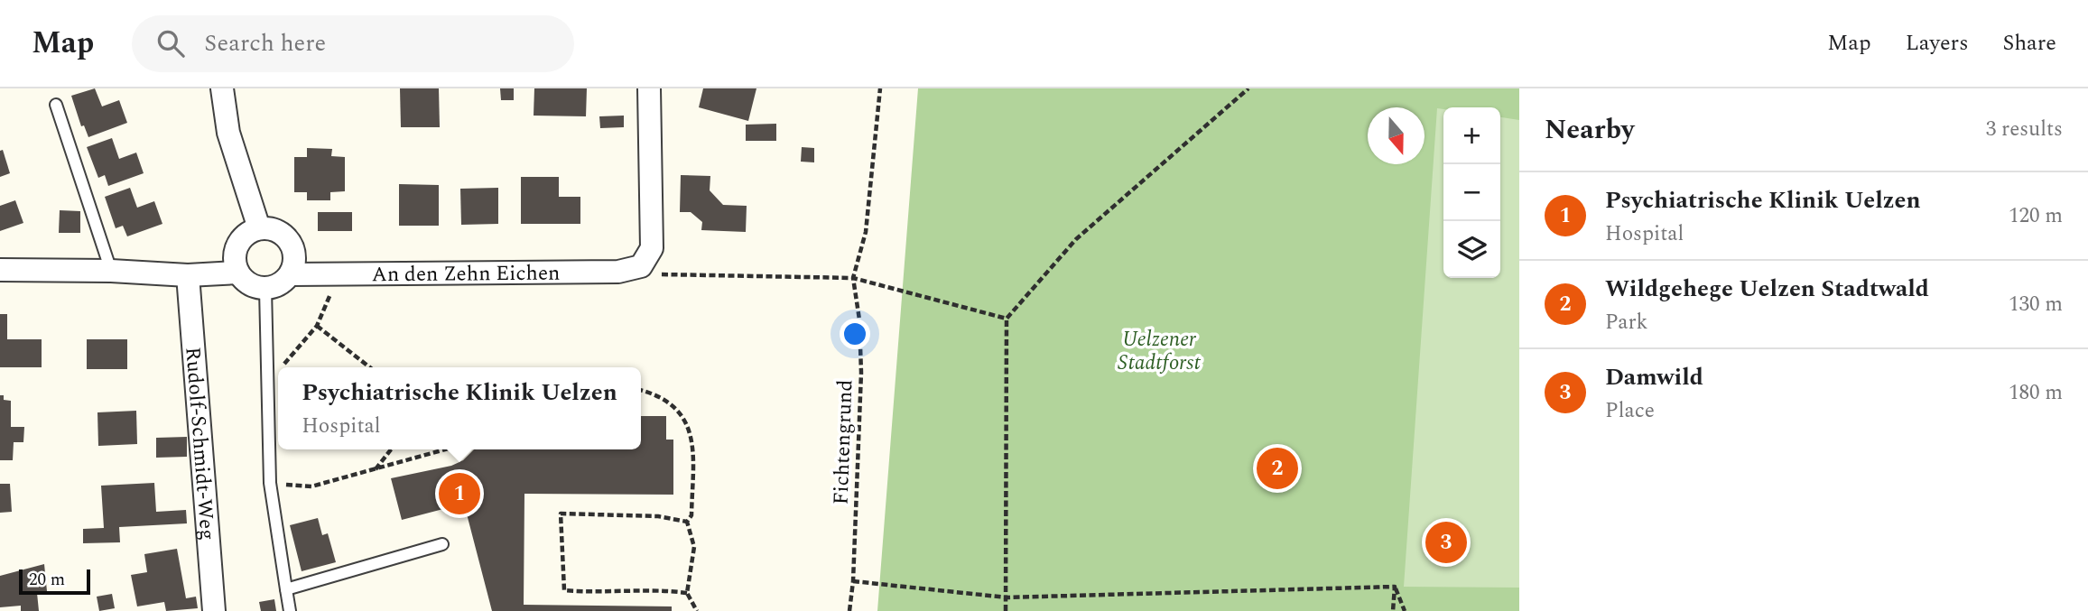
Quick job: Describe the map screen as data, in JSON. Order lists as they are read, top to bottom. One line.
{"streets":{"street":["An den Zehn Eichen","Rudolf-Schmidt-Weg"],"path":["Fichtengrund"]},"parks":["Uelzener Stadtforst"],"scale_bar":"20 m","north":"bottom","page":{"header":"Map","search":"Search here","nav":["Map","Layers","Share"],"heading":["Nearby","3 results"],"map_buttons":["+","−"],"list":[{"mark":"1","name":"Psychiatrische Klinik Uelzen","note":"Hospital","value":"120 m"},{"mark":"2","name":"Wildgehege Uelzen Stadtwald","note":"Park","value":"130 m"},{"mark":"3","name":"Damwild","note":"Place","value":"180 m"}],"popup":["Psychiatrische Klinik Uelzen","Hospital"],"pins":["2","1","3"],"scale":"20 m"}}
